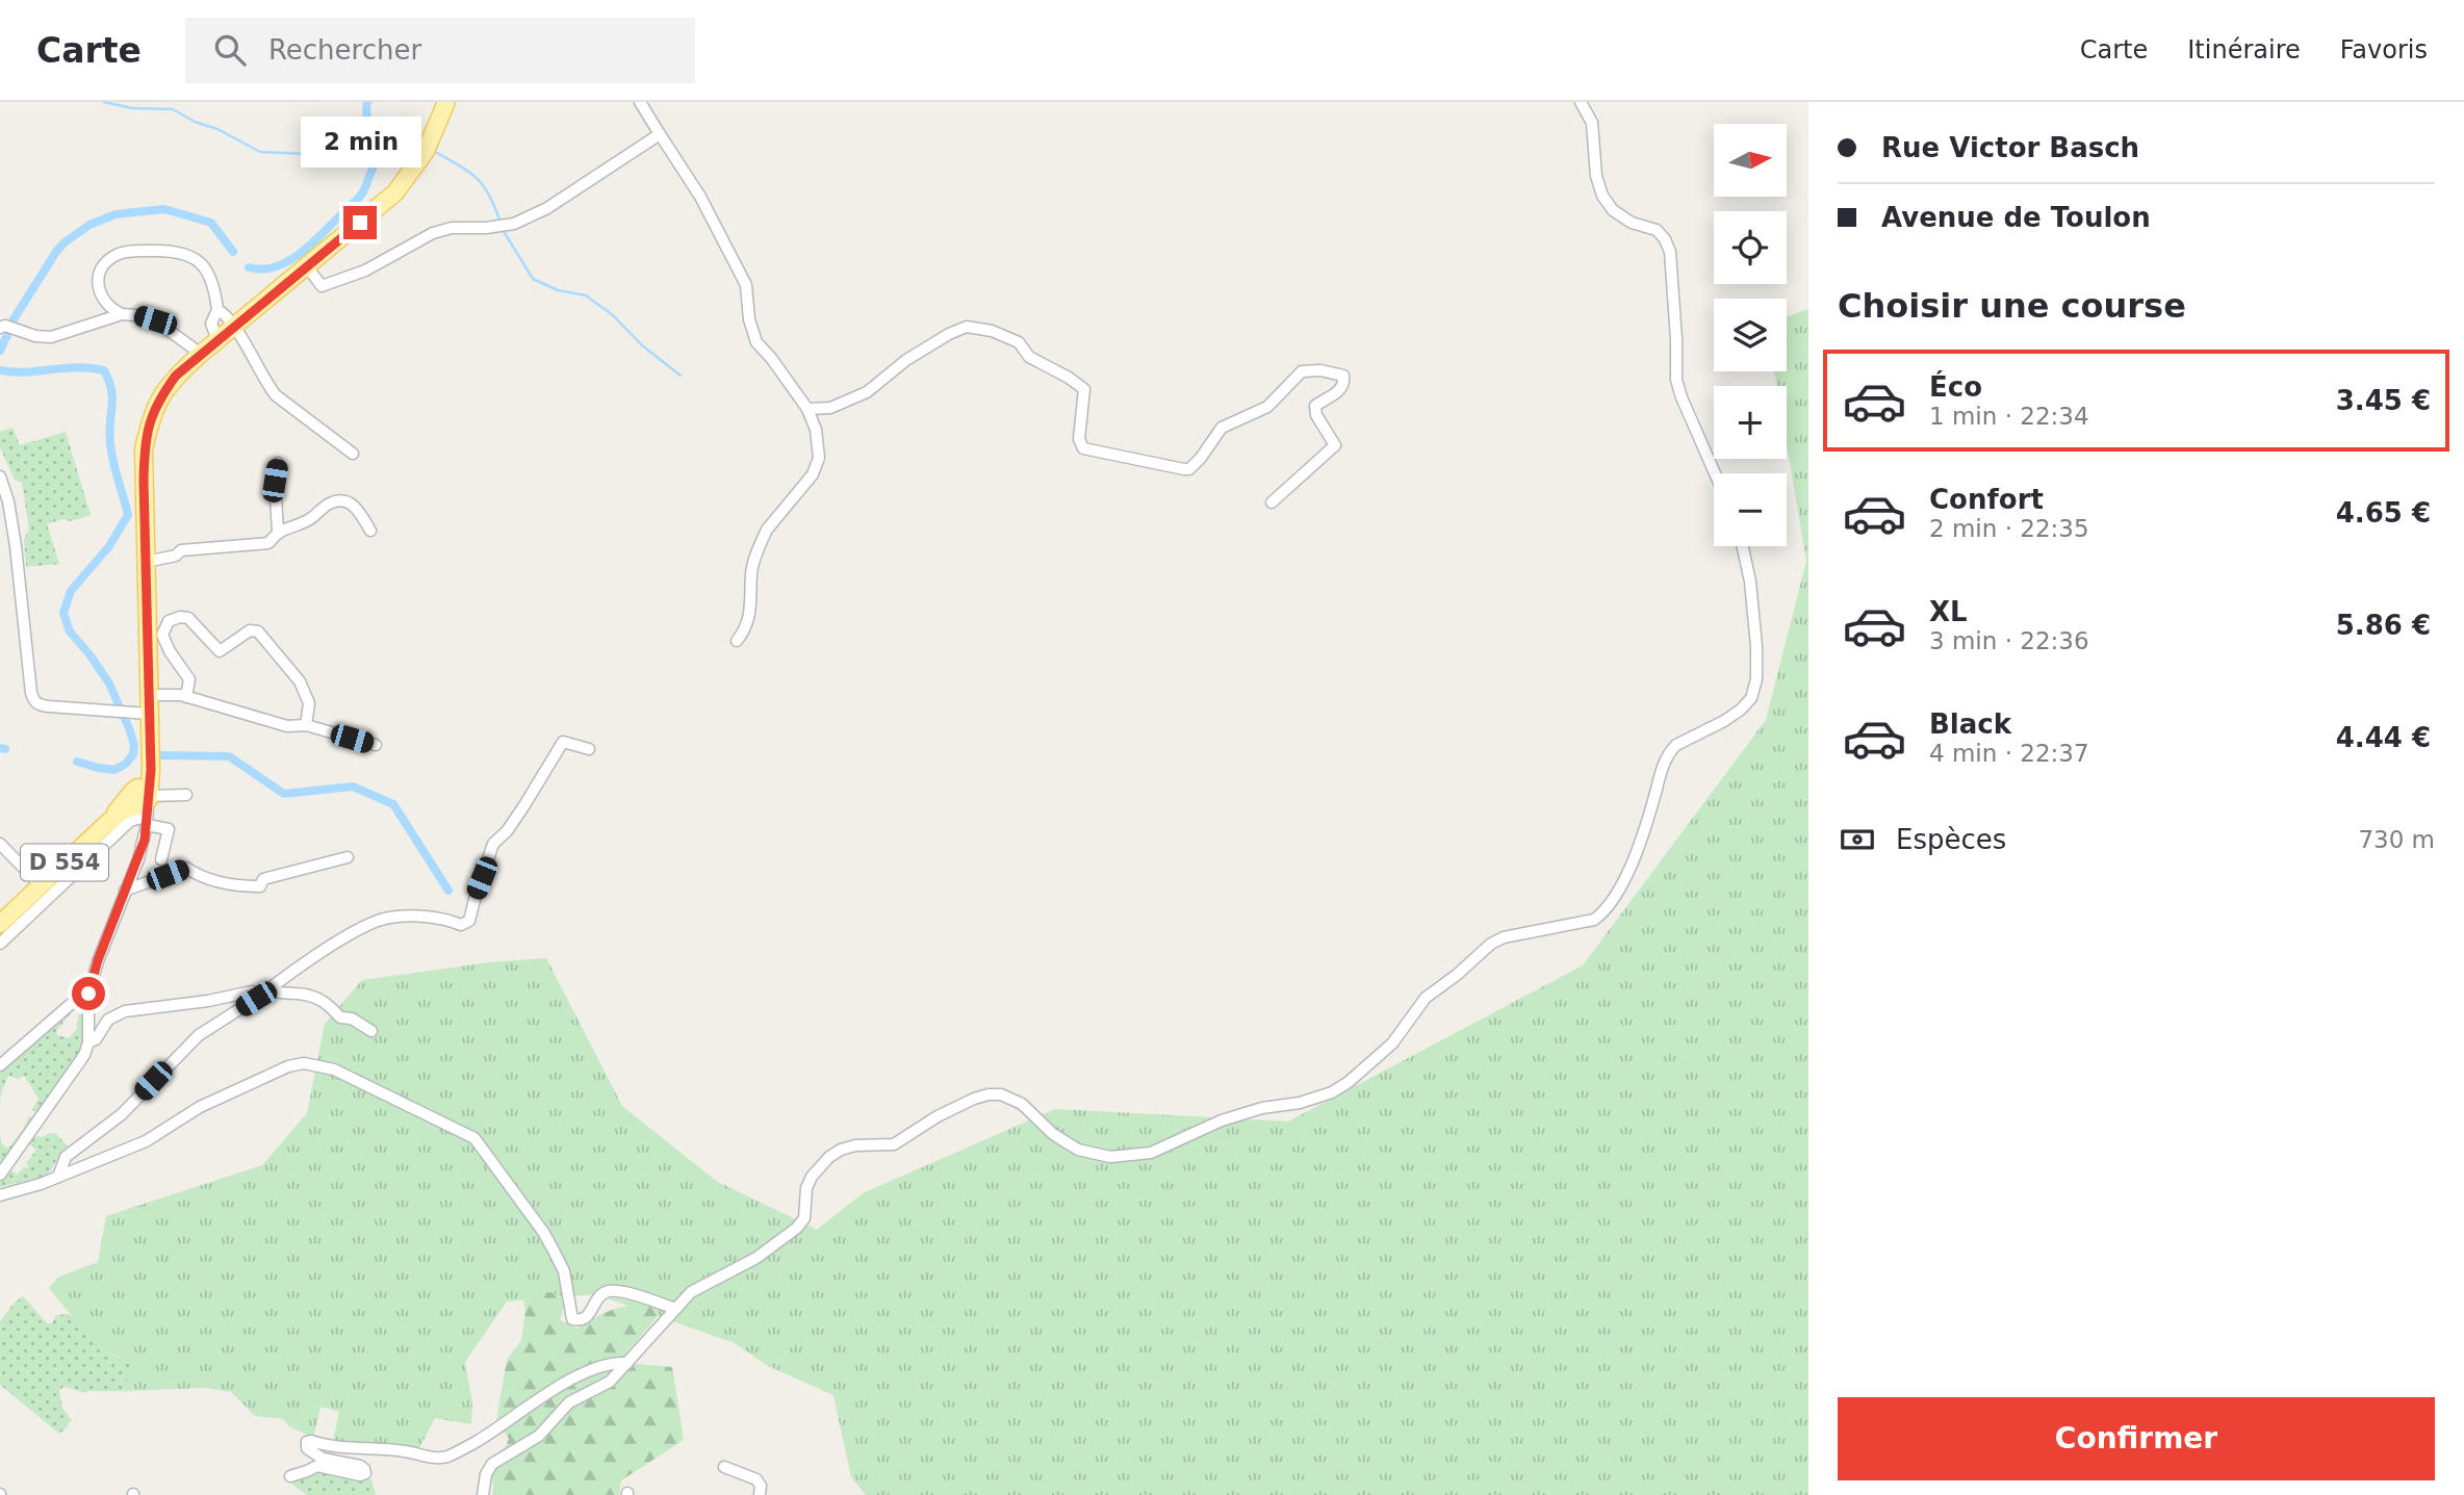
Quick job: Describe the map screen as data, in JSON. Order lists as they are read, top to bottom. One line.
{"streets":{"main road":["D 554"]},"north":"right","page":{"header":"Carte","search":"Rechercher","nav":["Carte","Itinéraire","Favoris"],"banner":["Rue Victor Basch","Avenue de Toulon"],"bubble":"2 min","map_buttons":["+","−"],"heading":"Choisir une course","list":[{"name":"Éco","note":"1 min · 22:34","value":"3.45 €"},{"name":"Confort","note":"2 min · 22:35","value":"4.65 €"},{"name":"XL","note":"3 min · 22:36","value":"5.86 €"},{"name":"Black","note":"4 min · 22:37","value":"4.44 €"}],"pay":["Espèces","730 m"],"buttons":"Confirmer"}}
